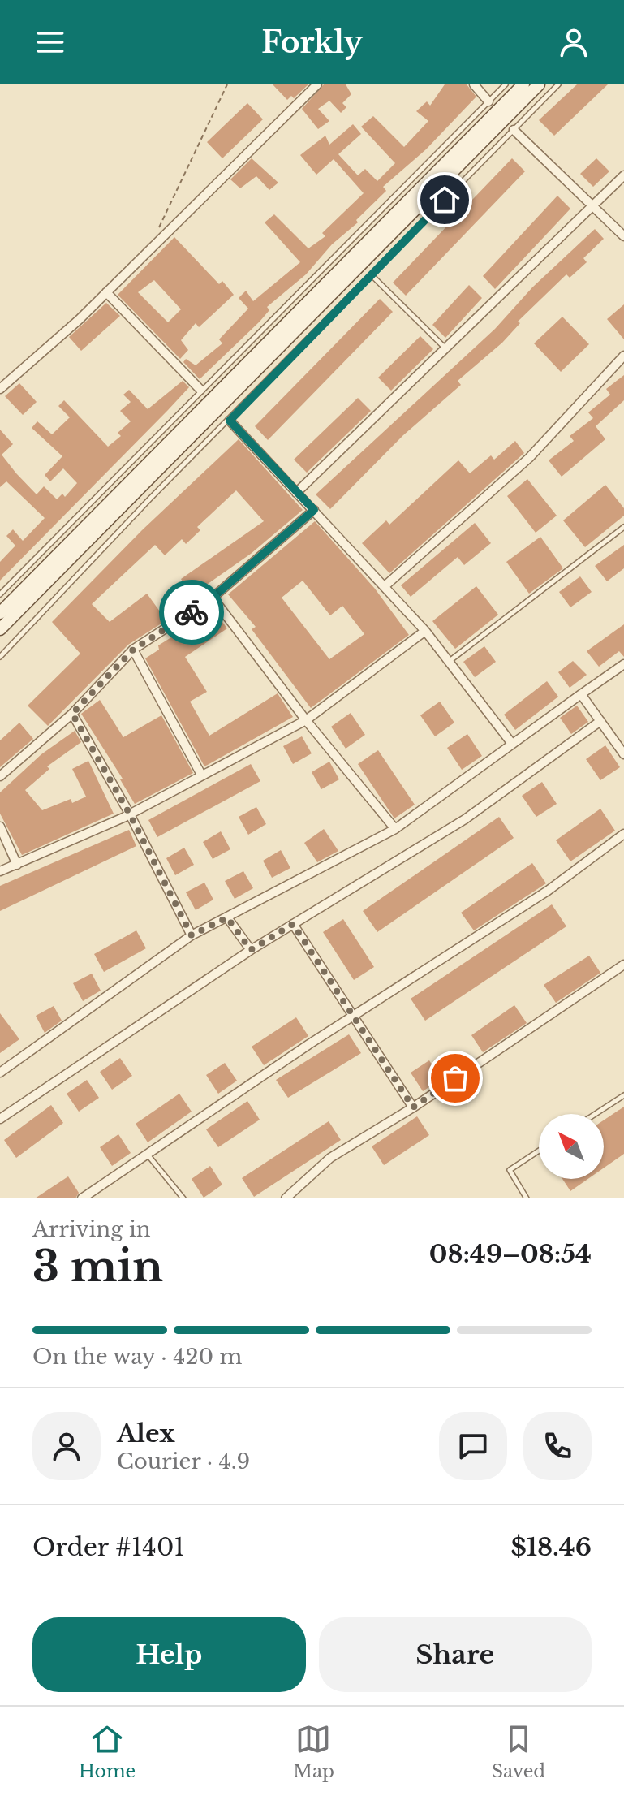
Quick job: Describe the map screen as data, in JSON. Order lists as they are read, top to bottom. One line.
{"north":"top left","page":{"header":"Forkly","heading":["3 min","Arriving in","08:49–08:54"],"panel":["Alex","Courier · 4.9","Order #1401","$18.46"],"bar":"On the way · 420 m","buttons":["Help","Share"],"tabs":["Home","Map","Saved"]}}
